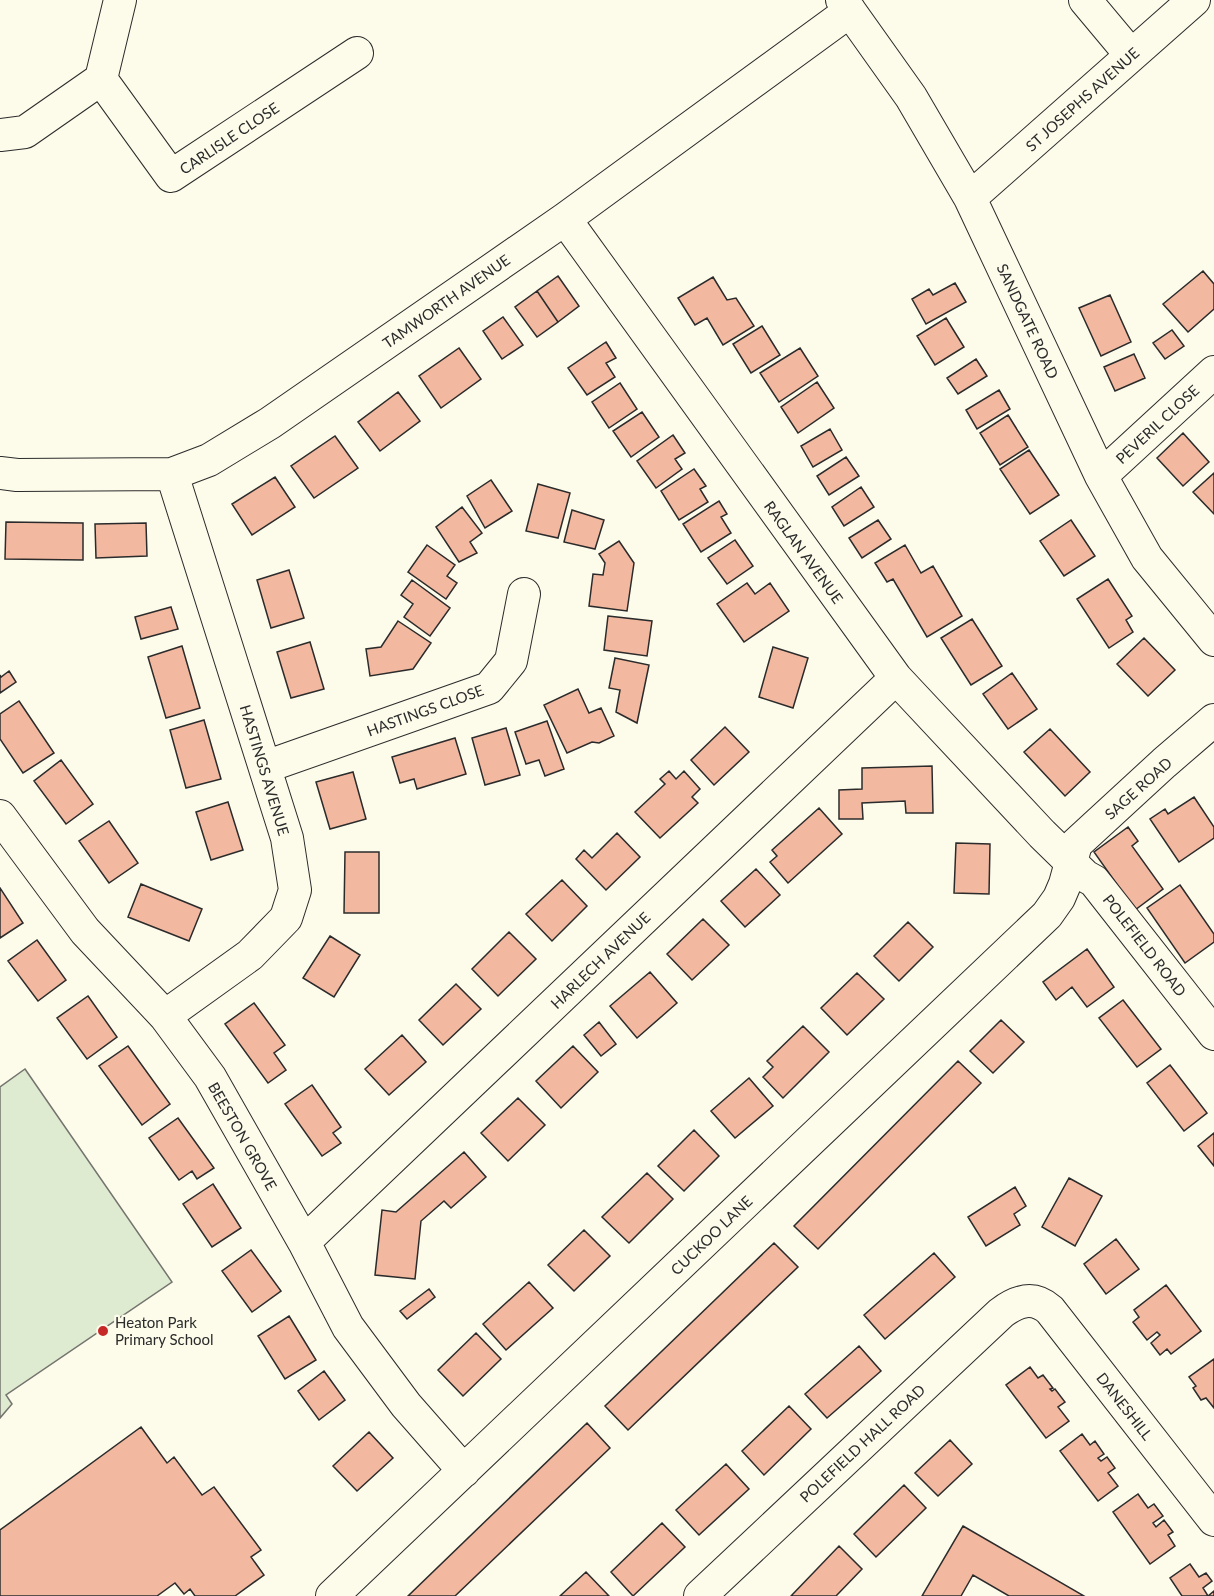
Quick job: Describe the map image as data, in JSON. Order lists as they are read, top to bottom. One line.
{"streets":{"street":["ST JOSEPHS AVENUE","CARLISLE CLOSE","TAMWORTH AVENUE","SANDGATE ROAD","PEVERIL CLOSE","RAGLAN AVENUE","HASTINGS CLOSE","HASTINGS AVENUE","SAGE ROAD","POLEFIELD ROAD","HARLECH AVENUE","BEESTON GROVE","CUCKOO LANE","DANESHILL","POLEFIELD HALL ROAD"]},"crossings":[["ST JOSEPHS AVENUE","SANDGATE ROAD"],["TAMWORTH AVENUE","SANDGATE ROAD"],["TAMWORTH AVENUE","RAGLAN AVENUE"],["TAMWORTH AVENUE","HASTINGS AVENUE"],["SANDGATE ROAD","PEVERIL CLOSE"],["RAGLAN AVENUE","SAGE ROAD"],["RAGLAN AVENUE","POLEFIELD ROAD"],["RAGLAN AVENUE","HARLECH AVENUE"],["RAGLAN AVENUE","CUCKOO LANE"],["HASTINGS CLOSE","HASTINGS AVENUE"],["HASTINGS AVENUE","BEESTON GROVE"],["SAGE ROAD","POLEFIELD ROAD"],["SAGE ROAD","CUCKOO LANE"],["POLEFIELD ROAD","CUCKOO LANE"],["HARLECH AVENUE","BEESTON GROVE"],["BEESTON GROVE","CUCKOO LANE"],["DANESHILL","POLEFIELD HALL ROAD"]],"places":["Heaton Park Primary School"]}
